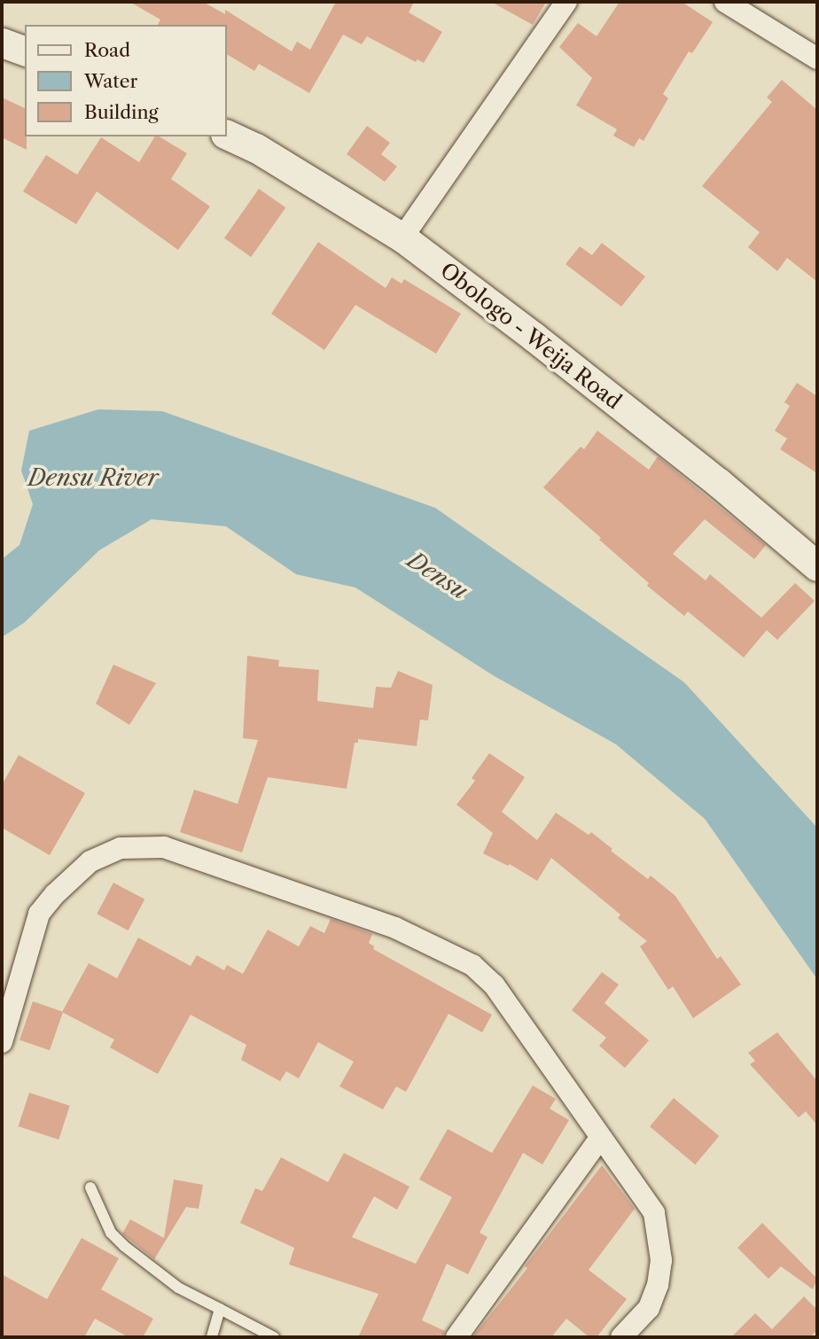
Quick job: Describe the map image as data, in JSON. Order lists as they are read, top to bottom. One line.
{"streets":{"street":["Obologo - Weija Road"]},"water":["Densu River","Densu"],"legend":["Road","Water","Building"]}
